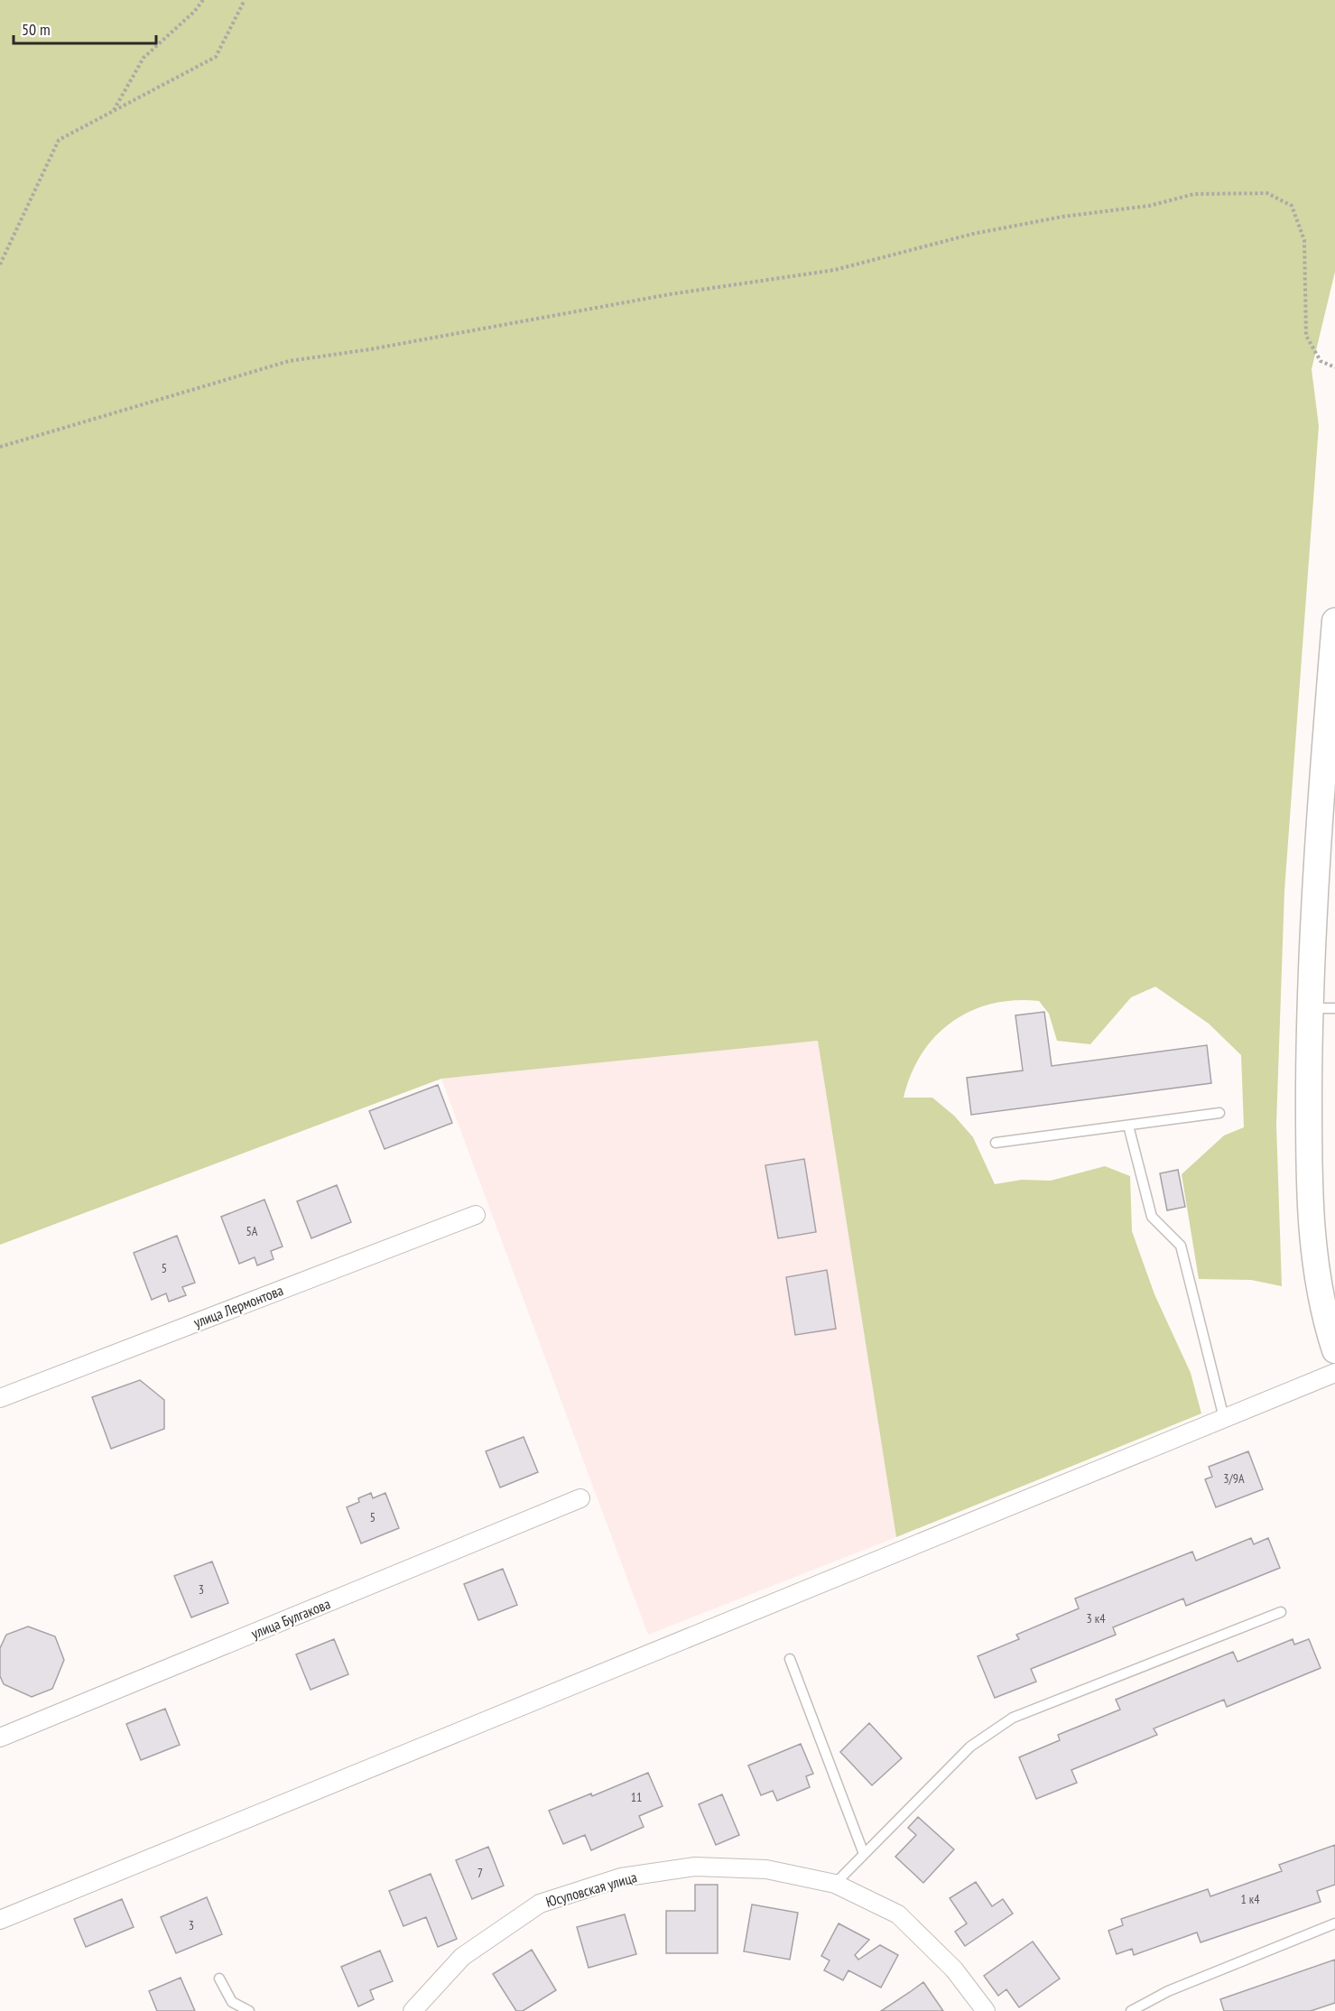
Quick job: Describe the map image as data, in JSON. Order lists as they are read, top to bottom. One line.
{"streets":{"street":["улица Лермонтова","улица Булгакова","Юсуповская улица"]},"house_numbers":["5А","5","3/9А","5","3","3 к4","11","7","1 к4","3"],"scale_bar":"50 m"}
